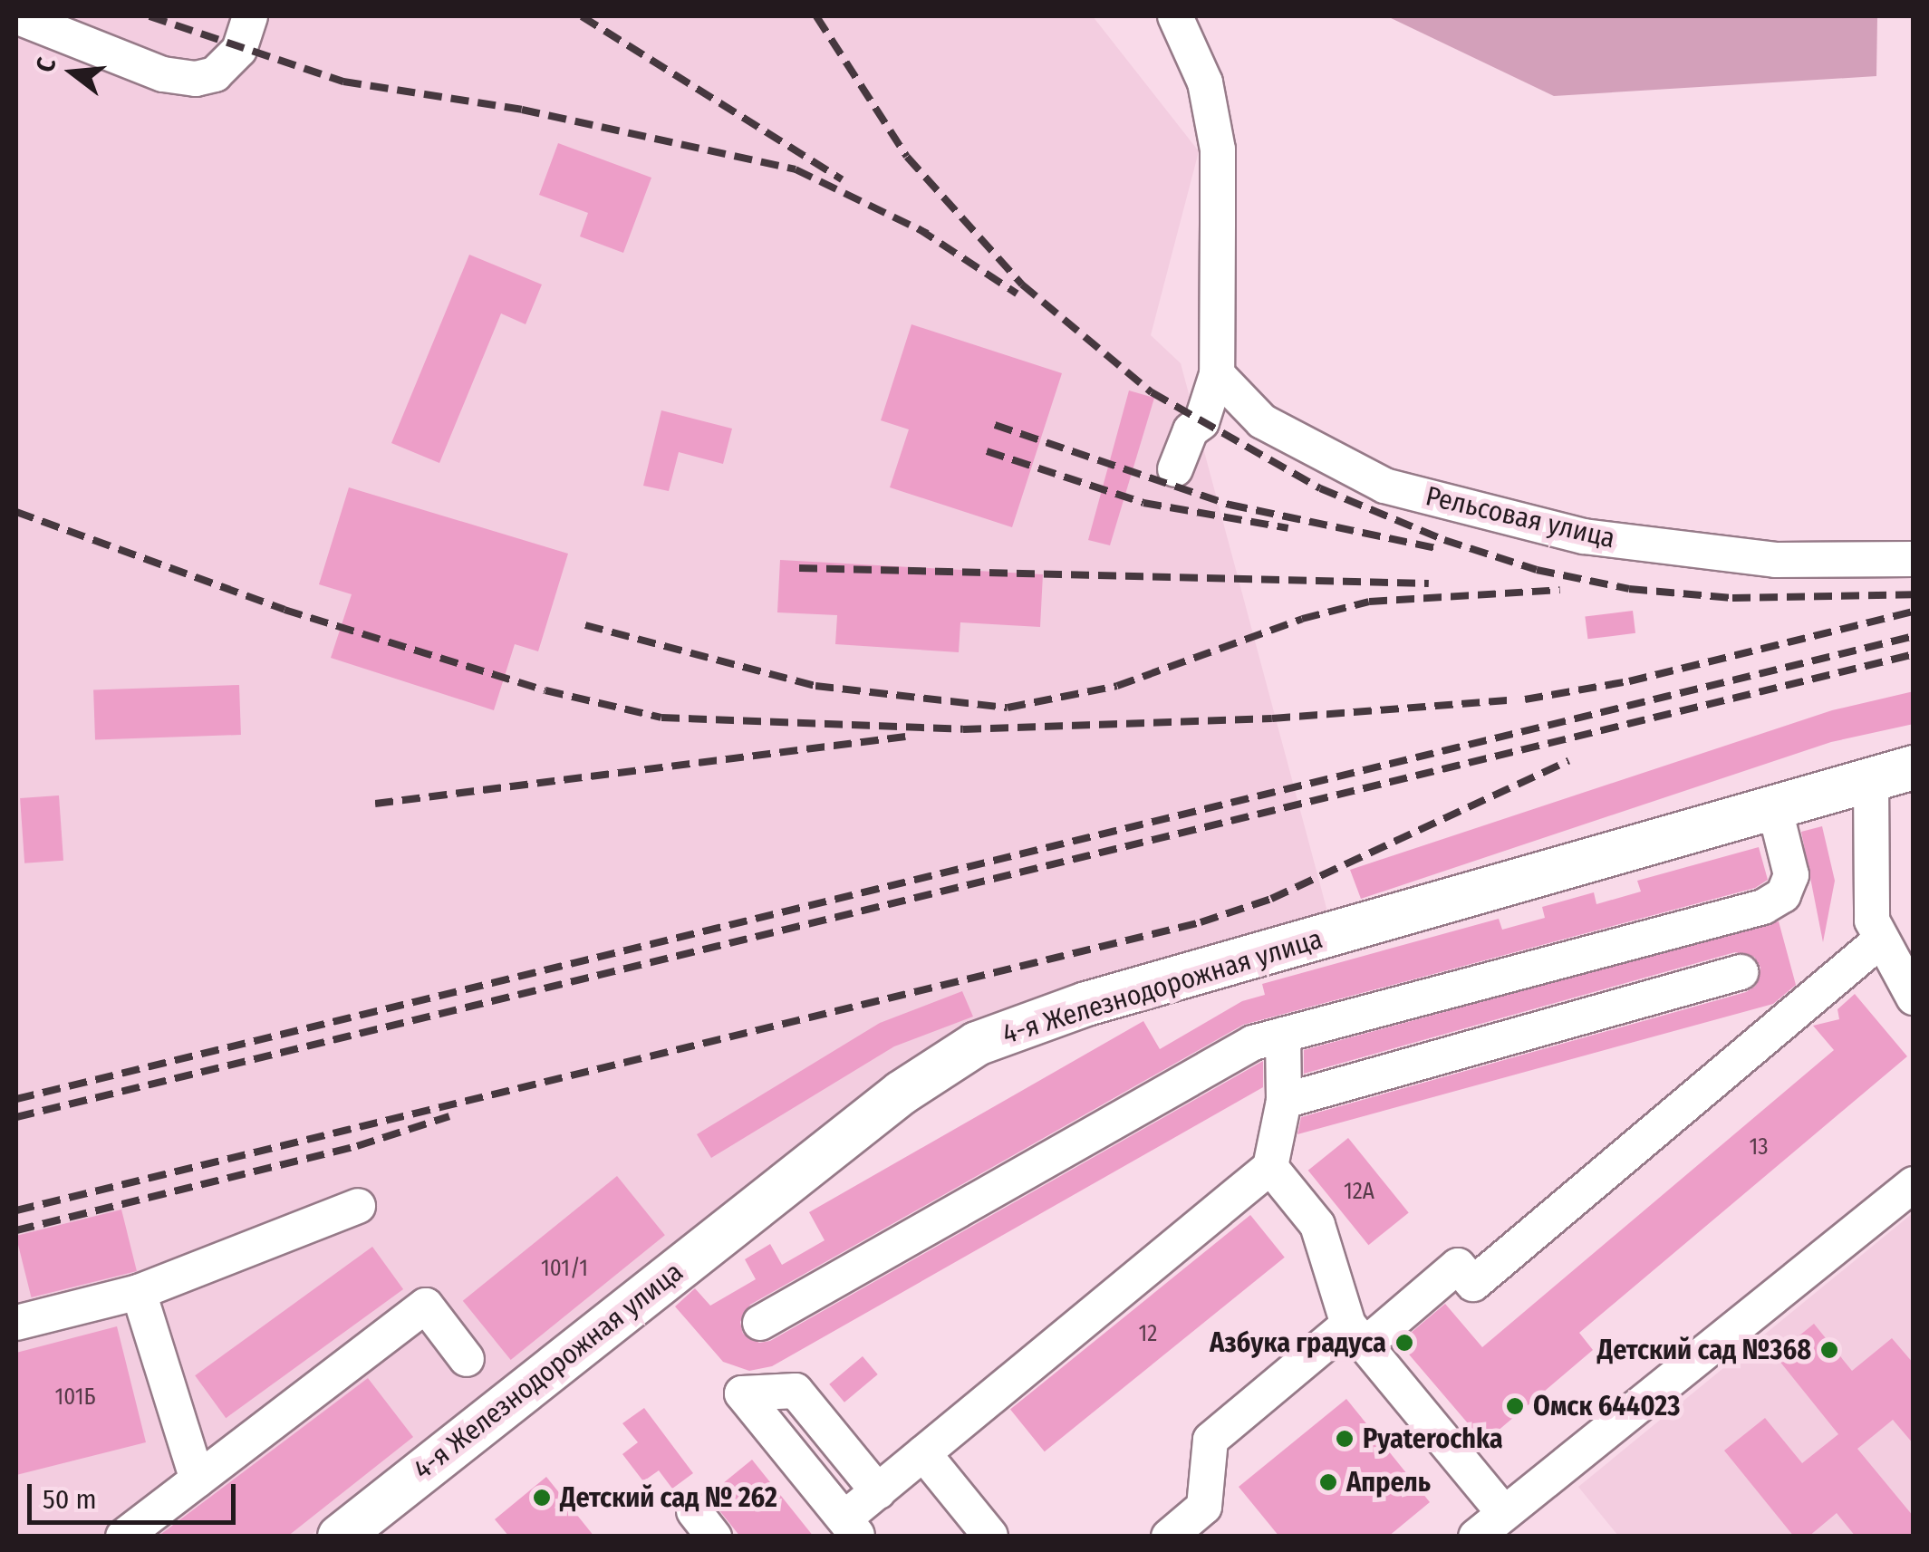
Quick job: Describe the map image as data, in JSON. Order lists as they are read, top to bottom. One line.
{"streets":{"main road":["4-я Железнодорожная улица"],"street":["Рельсовая улица"]},"places":["Азбука градуса","Детский сад №368","Омск 644023","Pyaterochka","Апрель","Детский сад № 262"],"house_numbers":["13","12А","101/1","12","101Б"],"scale_bar":"50 m","north":"left"}
